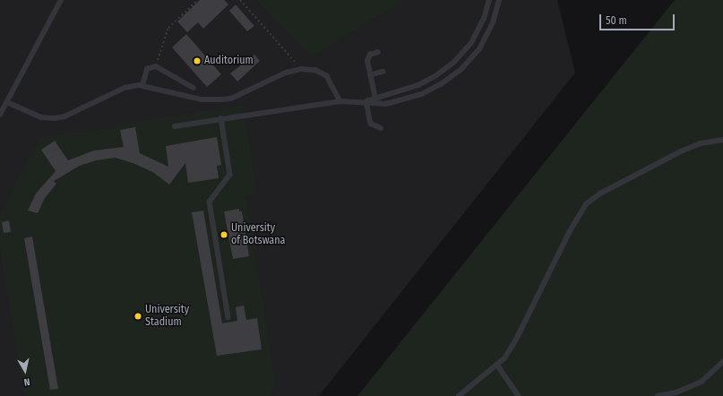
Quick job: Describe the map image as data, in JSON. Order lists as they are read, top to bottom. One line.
{"places":["Auditorium","University of Botswana","University Stadium"],"scale_bar":"50 m","north":"bottom"}
